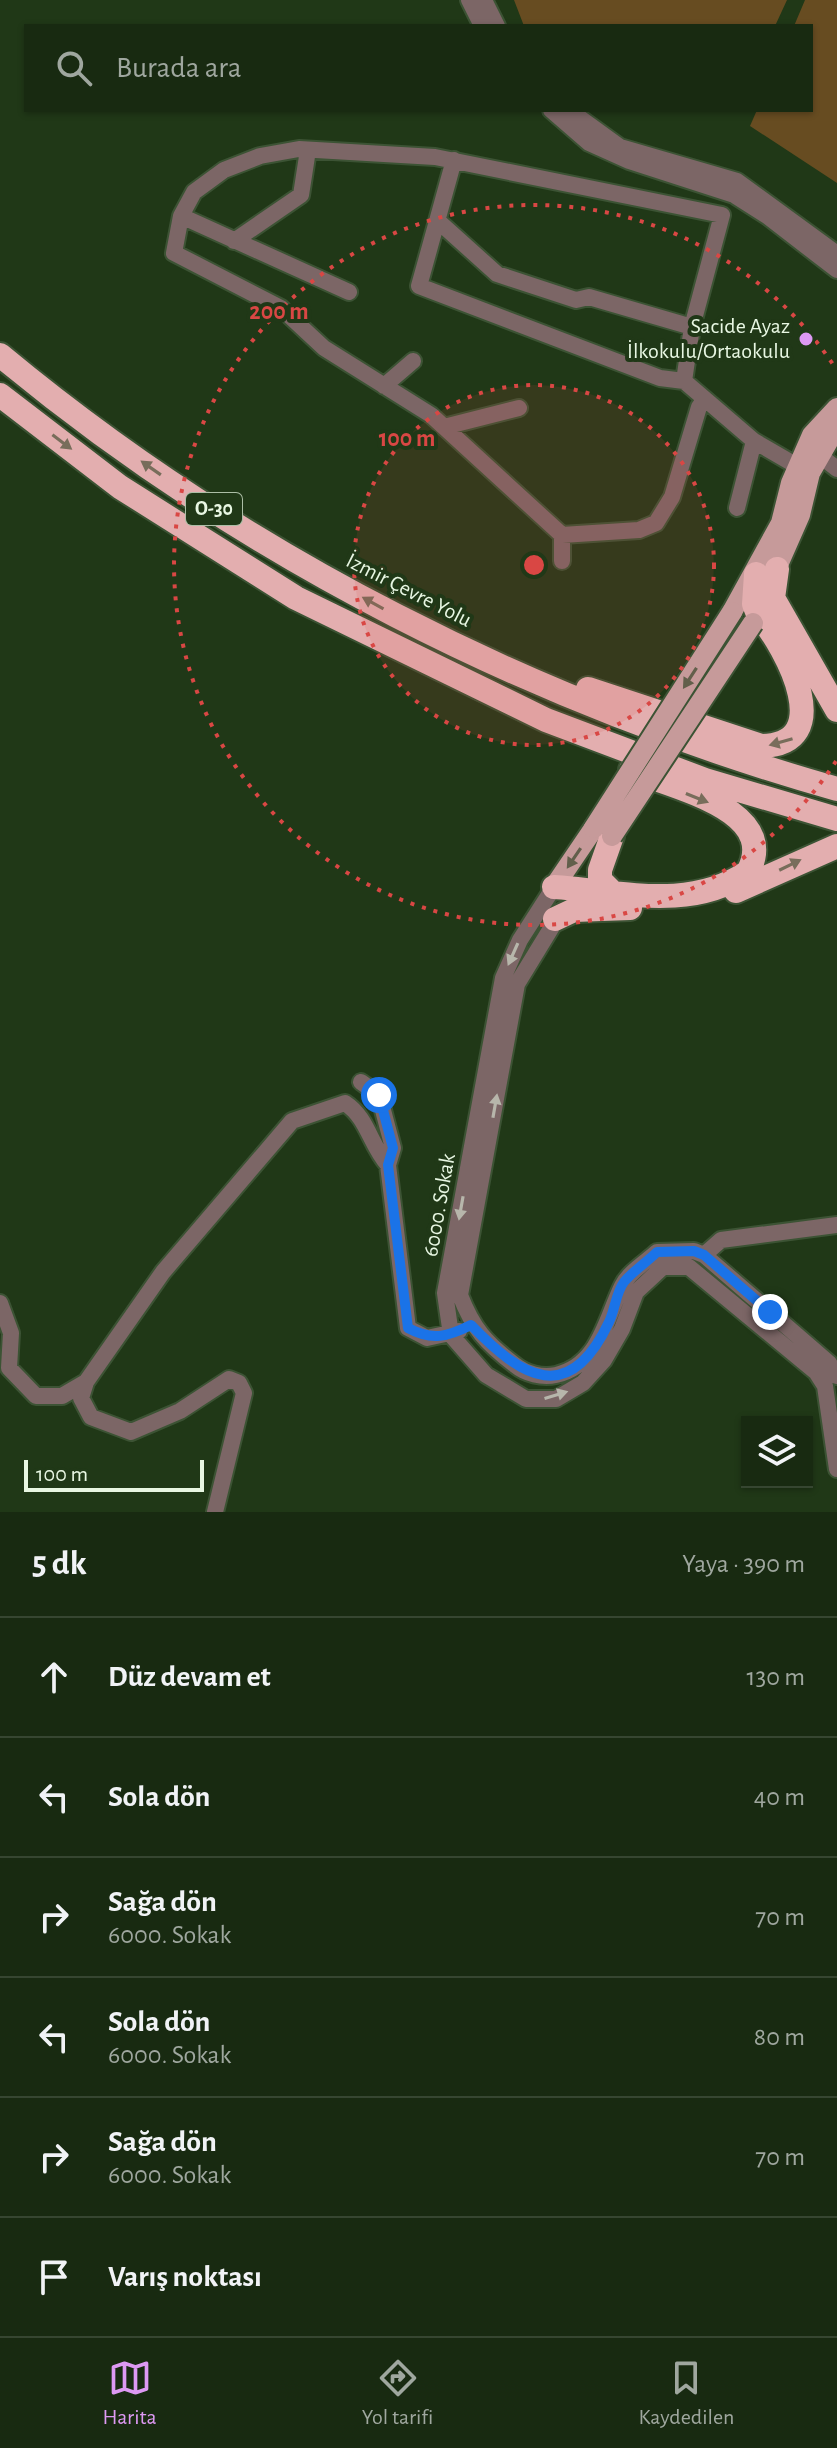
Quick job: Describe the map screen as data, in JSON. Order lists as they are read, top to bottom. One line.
{"streets":{"highway":["O-30","İzmir Çevre Yolu"],"street":["6000. Sokak"]},"places":["Sacide Ayaz İlkokulu/Ortaokulu"],"scale_bar":"100 m","page":{"search":"Burada ara","scale":"100 m","heading":["5 dk","Yaya · 390 m"],"list":[["Düz devam et","130 m"],["Sola dön","40 m"],["Sağa dön","6000. Sokak","70 m"],["Sola dön","6000. Sokak","80 m"],["Sağa dön","6000. Sokak","70 m"],"Varış noktası"],"nav":["Harita","Yol tarifi","Kaydedilen"]},"rings":["200 m","100 m"]}
